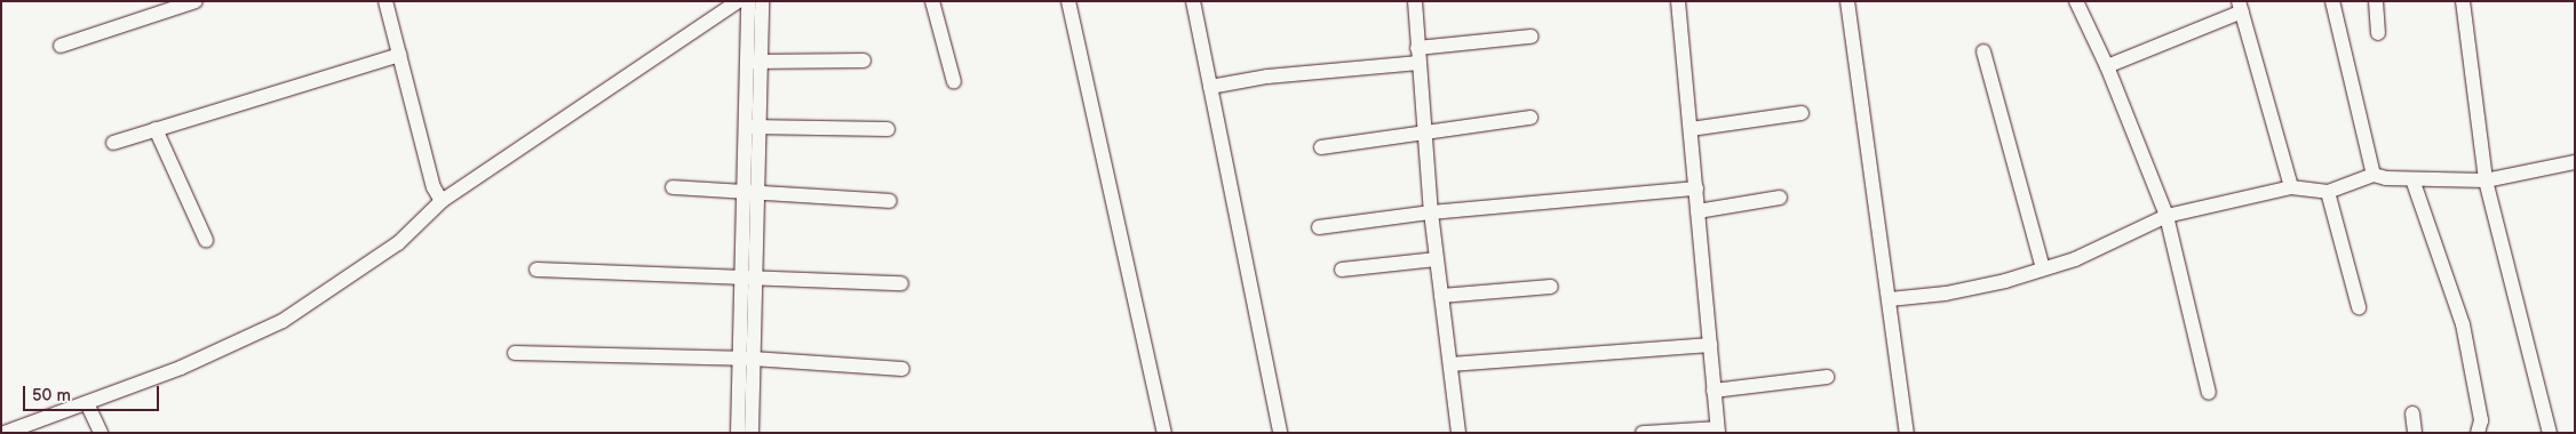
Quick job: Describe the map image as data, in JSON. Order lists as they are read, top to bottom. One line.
{"scale_bar":"50 m"}
